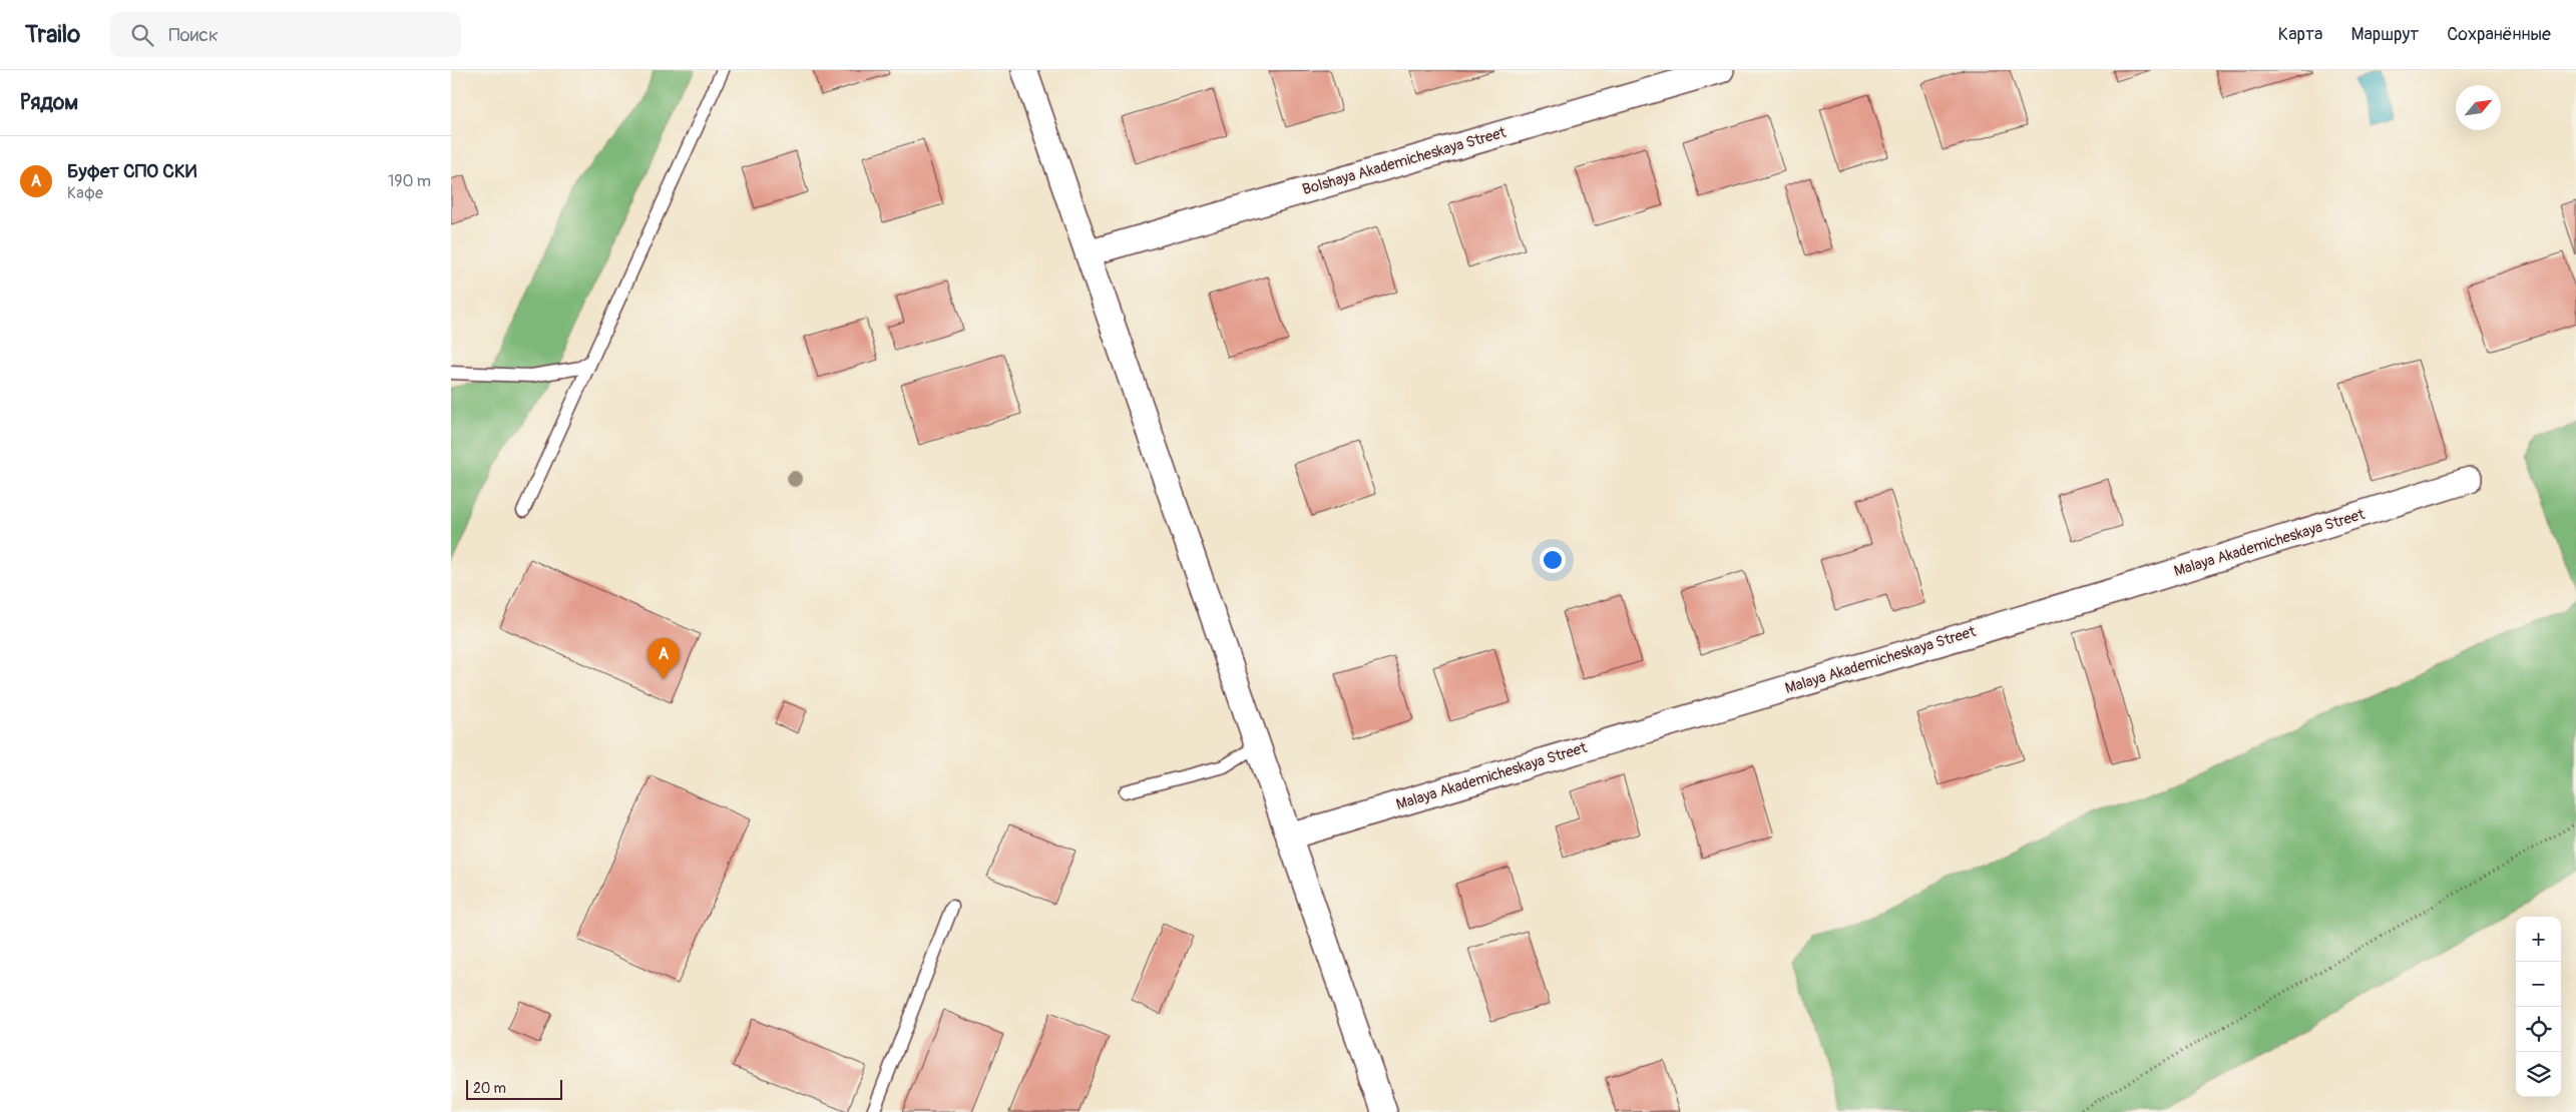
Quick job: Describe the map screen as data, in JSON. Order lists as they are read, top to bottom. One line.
{"streets":{"street":["Bolshaya Akademicheskaya Street","Malaya Akademicheskaya Street"]},"scale_bar":"20 m","north":"top right","page":{"header":"Trailo","search":"Поиск","nav":["Карта","Маршрут","Сохранённые"],"heading":"Рядом","list":[{"mark":"A","name":"Буфет СПО СКИ","note":"Кафе","value":"190 m"}],"pins":"A","map_buttons":["+","−"],"scale":"20 m"}}
